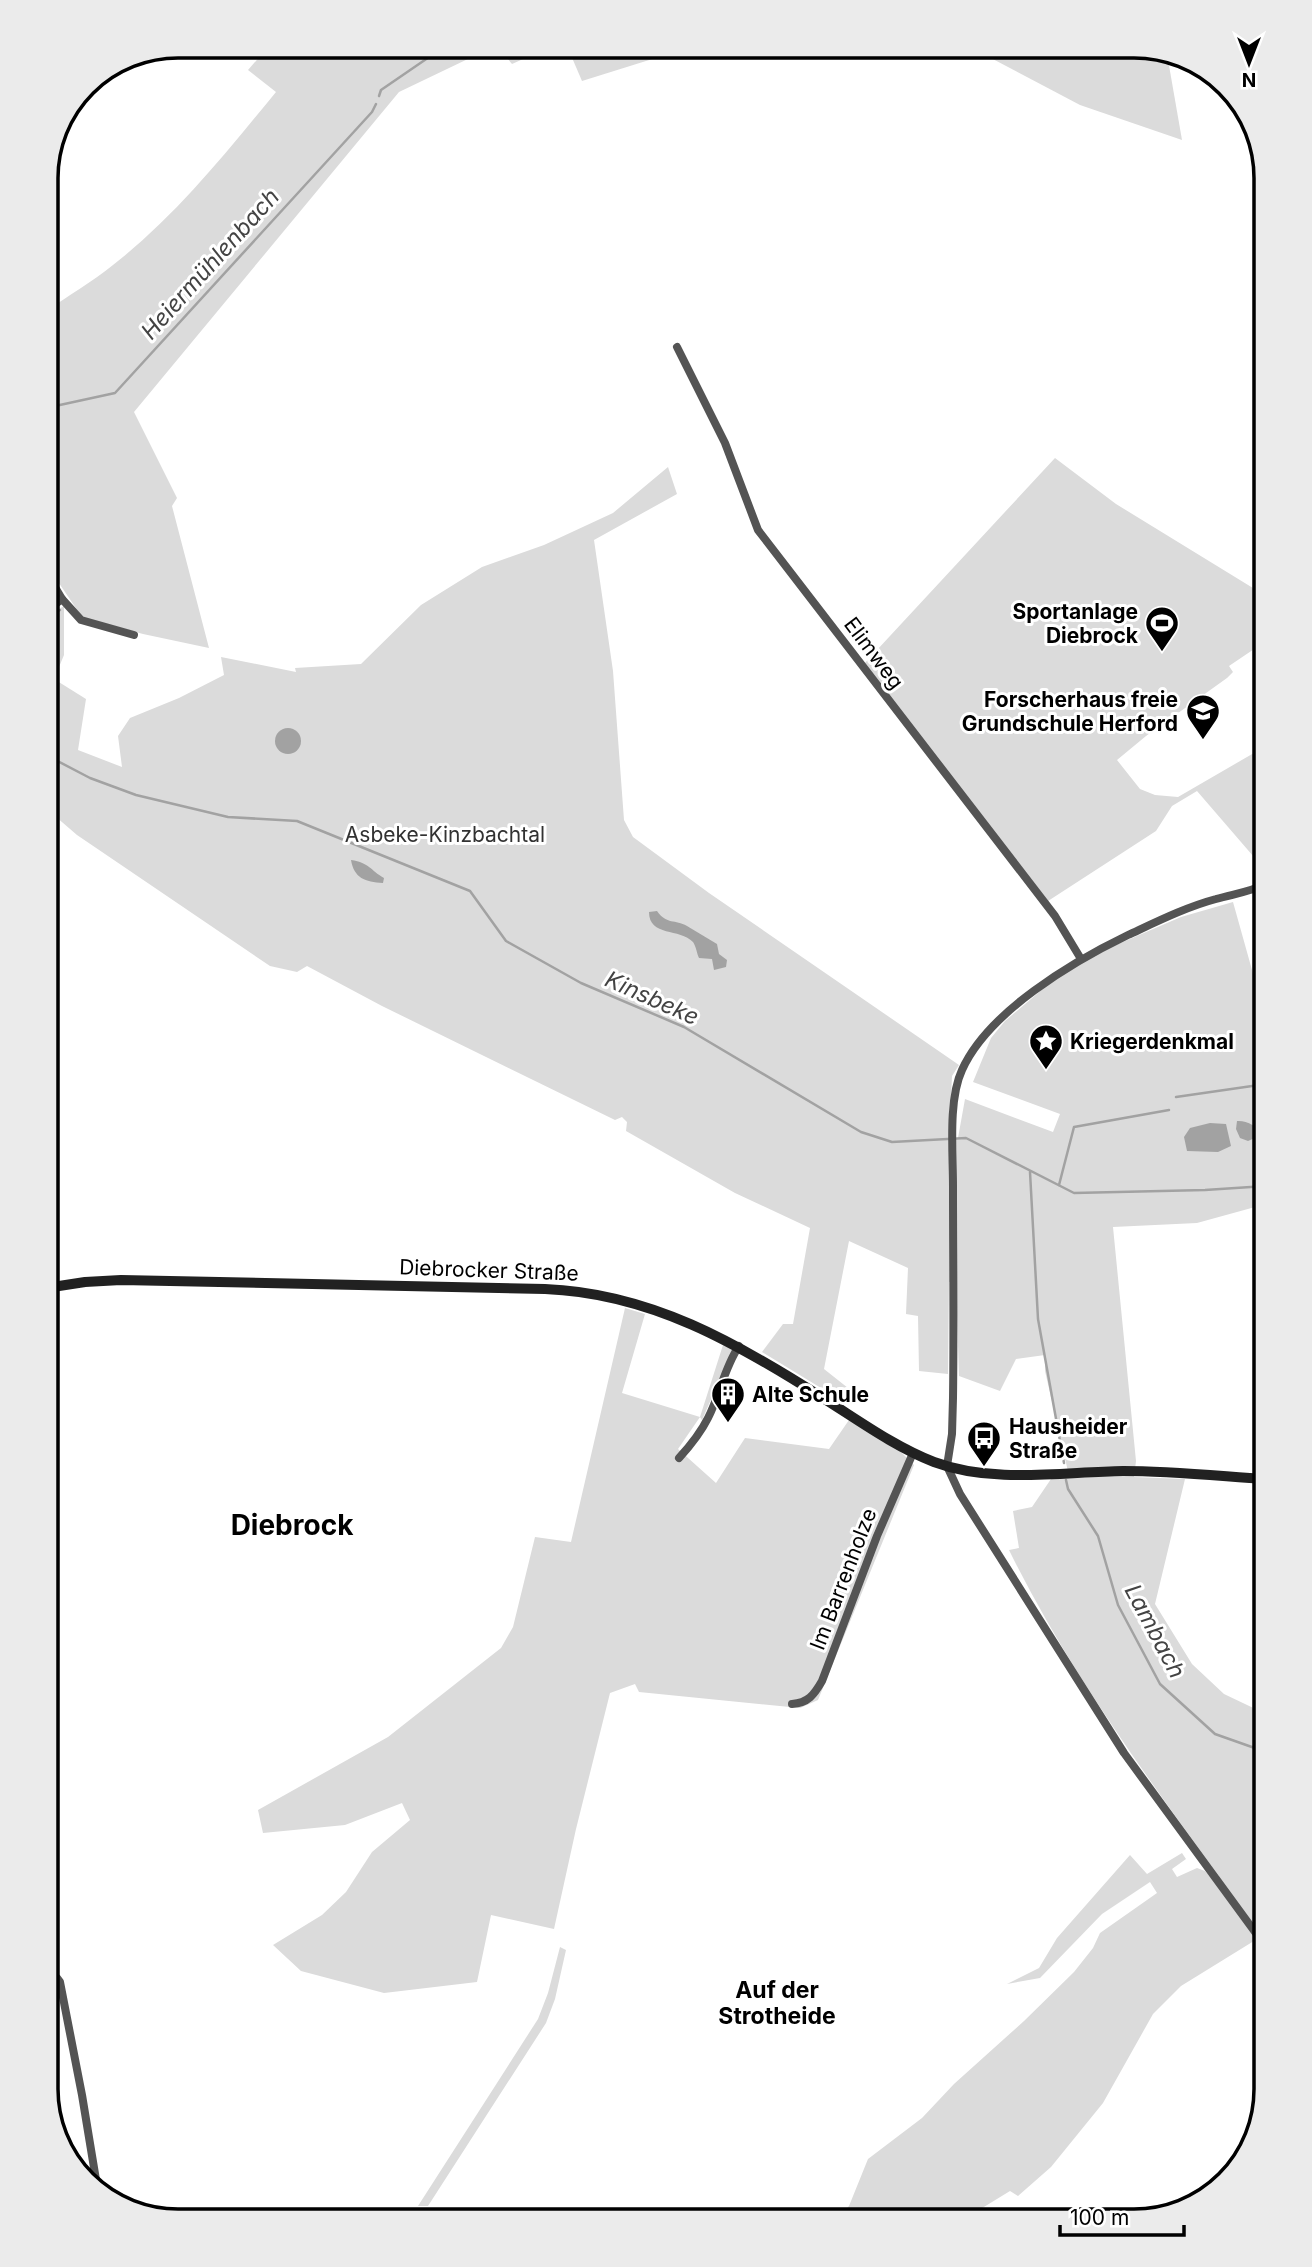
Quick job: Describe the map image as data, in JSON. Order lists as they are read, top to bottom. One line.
{"streets":{"main road":["Diebrocker Straße"],"street":["Elimweg","Im Barrenholze"]},"crossings":[["Diebrocker Straße","Im Barrenholze"]],"districts":["Diebrock","Auf der Strotheide"],"water":["Heiermühlenbach","Kinsbeke","Lambach"],"parks":["Asbeke-Kinzbachtal"],"places":{"sports":["Sportanlage Diebrock"],"school or university":["Forscherhaus freie Grundschule Herford"],"place":["Kriegerdenkmal"],"building":["Alte Schule"],"bus stop":["Hausheider Straße"]},"scale_bar":"100 m","north":"bottom"}
